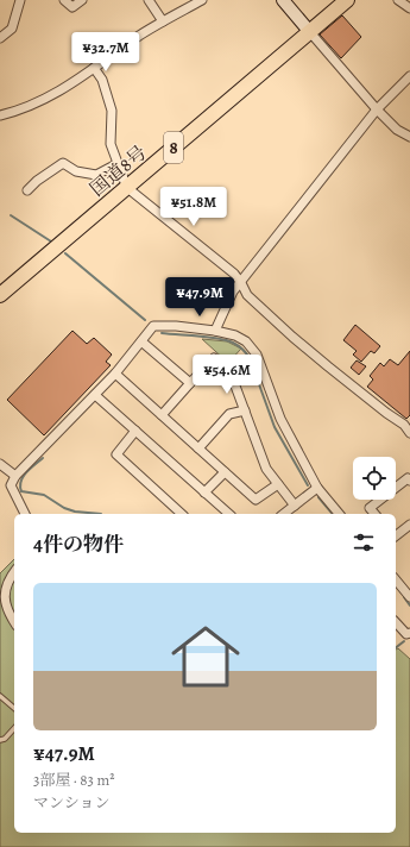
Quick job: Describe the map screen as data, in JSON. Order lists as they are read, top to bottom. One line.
{"streets":{"highway":["8","国道8号"]},"page":{"price":["¥32.7M","¥51.8M","¥47.9M","¥54.6M"],"heading":"4件の物件","list":[{"name":"¥47.9M","note":"3部屋 · 83 m² · マンション"}]}}
